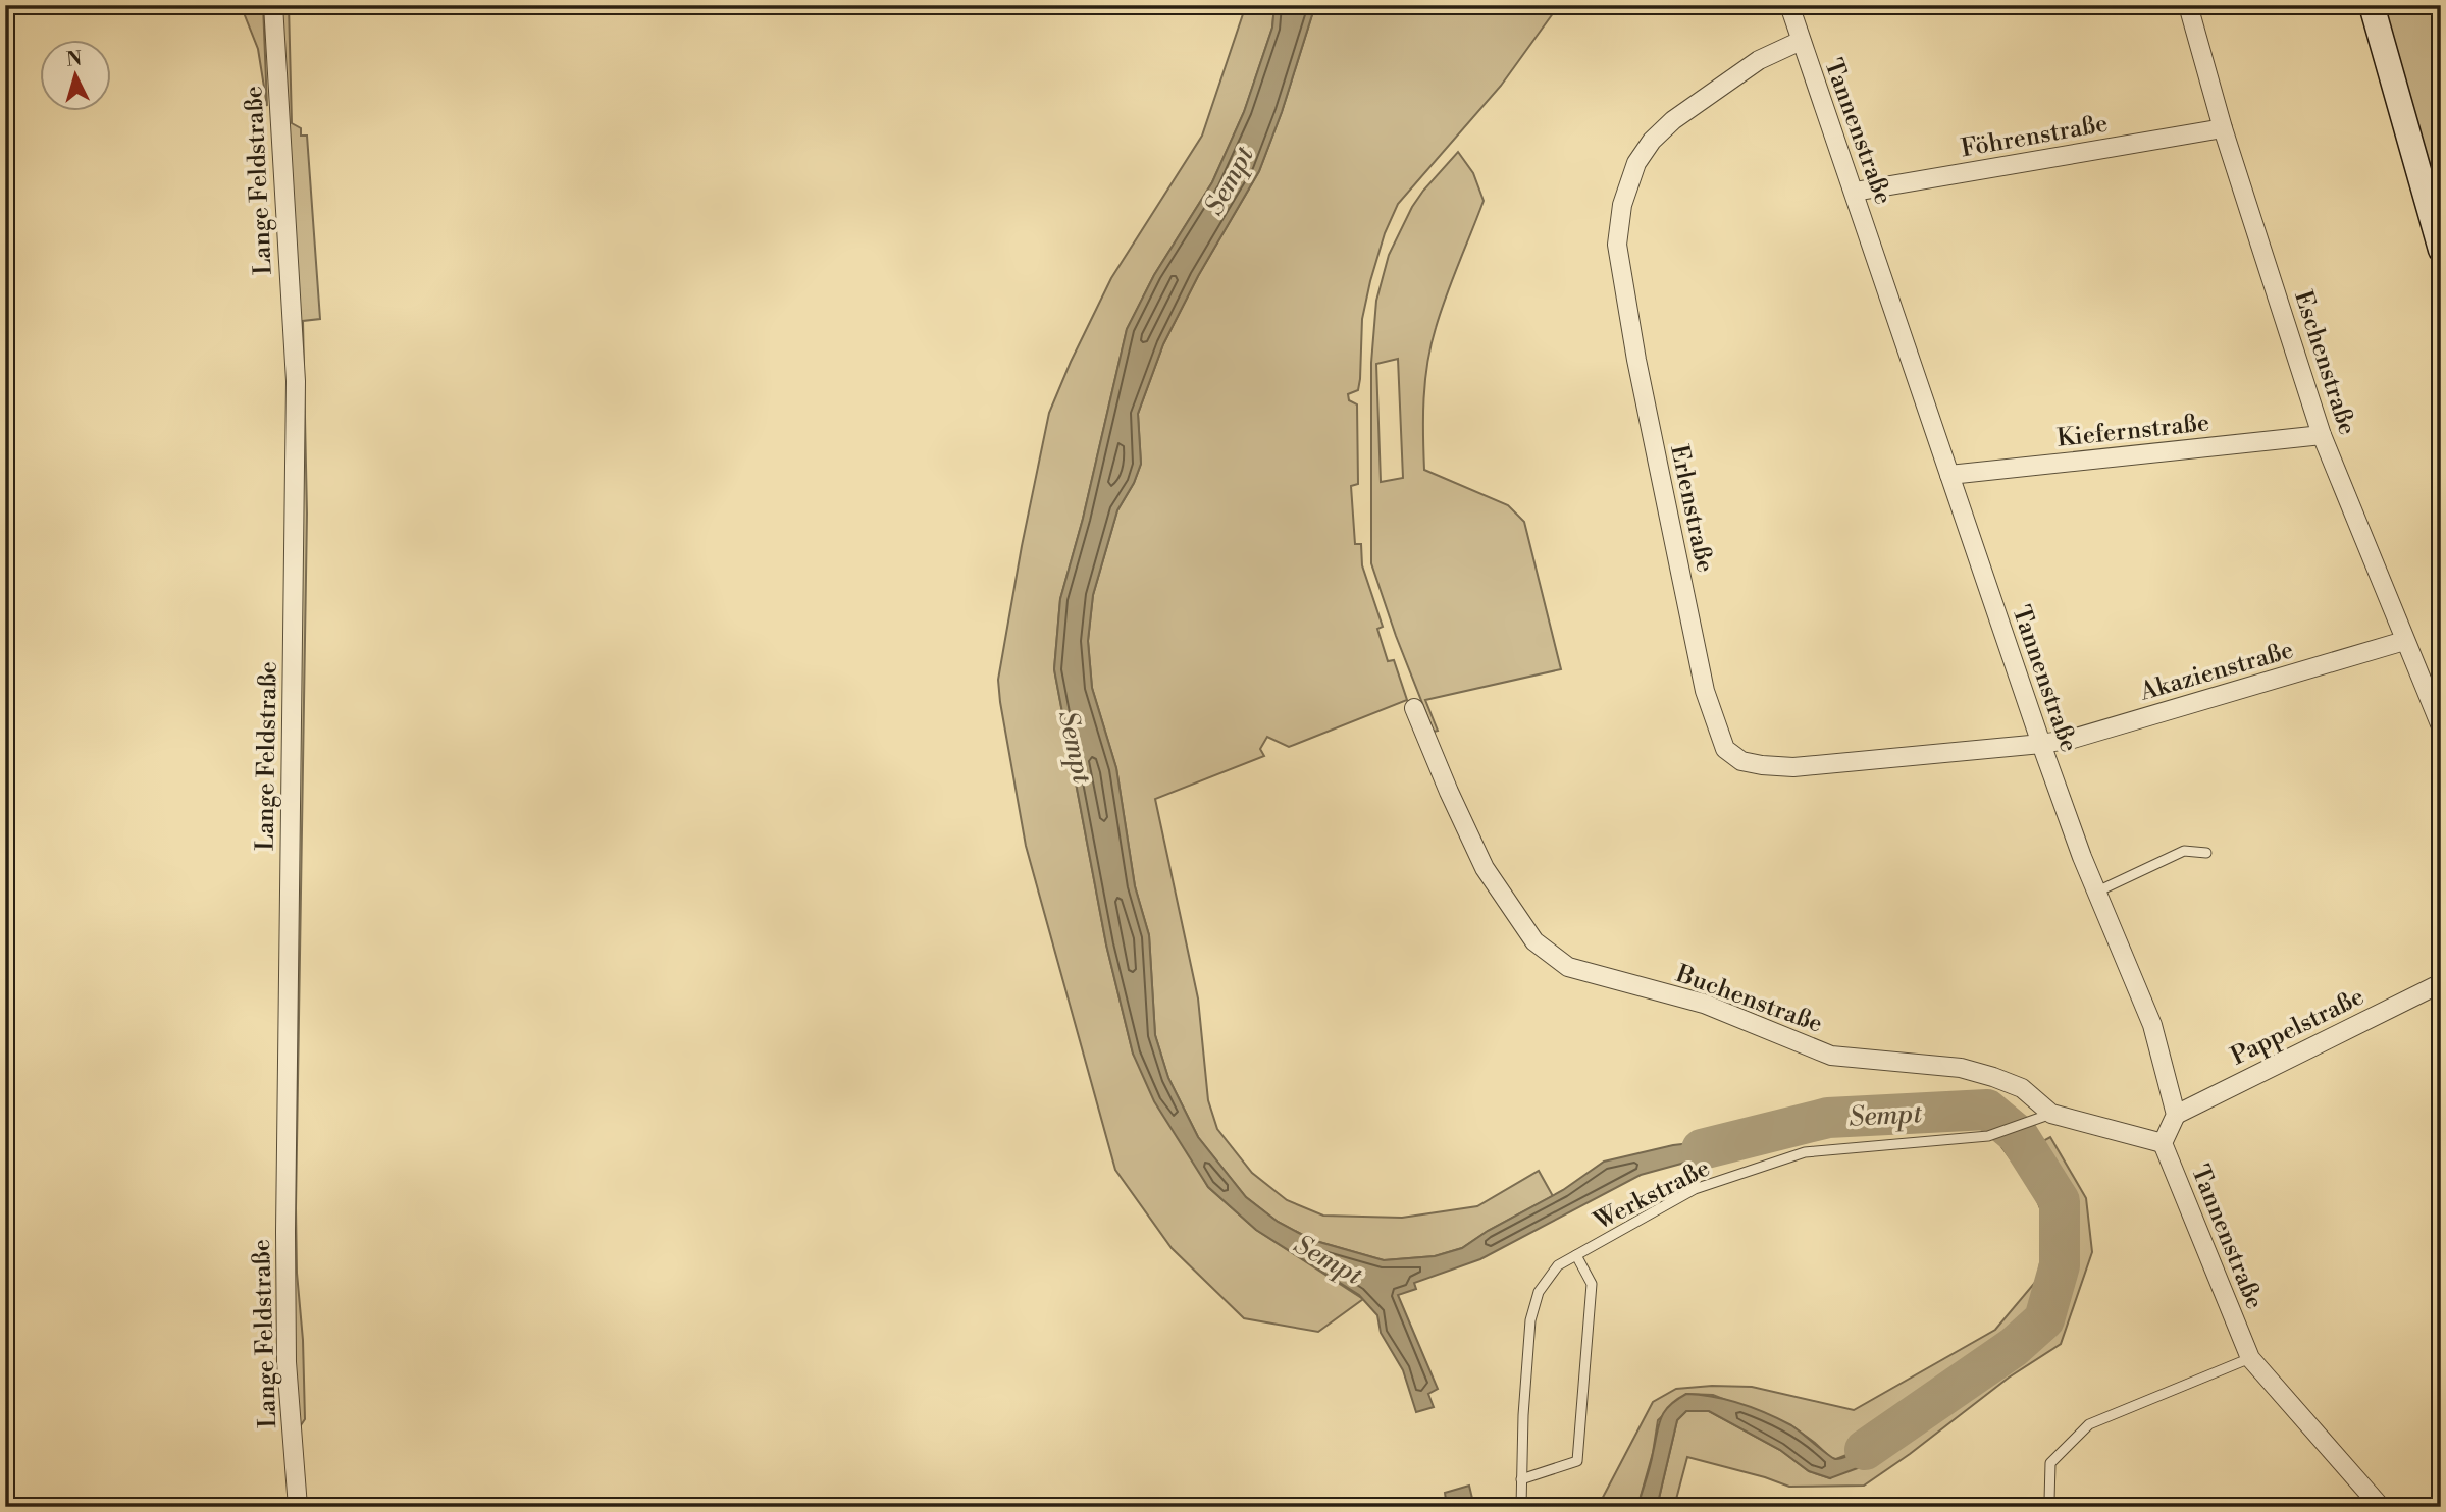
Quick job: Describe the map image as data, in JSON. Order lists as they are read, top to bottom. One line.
{"streets":{"street":["Tannenstraße","Föhrenstraße","Lange Feldstraße","Eschenstraße","Kiefernstraße","Erlenstraße","Akazienstraße","Buchenstraße","Pappelstraße"],"lane":["Werkstraße"]},"crossings":[["Tannenstraße","Föhrenstraße"],["Tannenstraße","Kiefernstraße"],["Tannenstraße","Erlenstraße"],["Tannenstraße","Akazienstraße"],["Tannenstraße","Buchenstraße"],["Tannenstraße","Pappelstraße"],["Föhrenstraße","Eschenstraße"],["Eschenstraße","Kiefernstraße"],["Eschenstraße","Akazienstraße"],["Erlenstraße","Akazienstraße"],["Buchenstraße","Werkstraße"]],"water":["Sempt"],"north":"top"}
